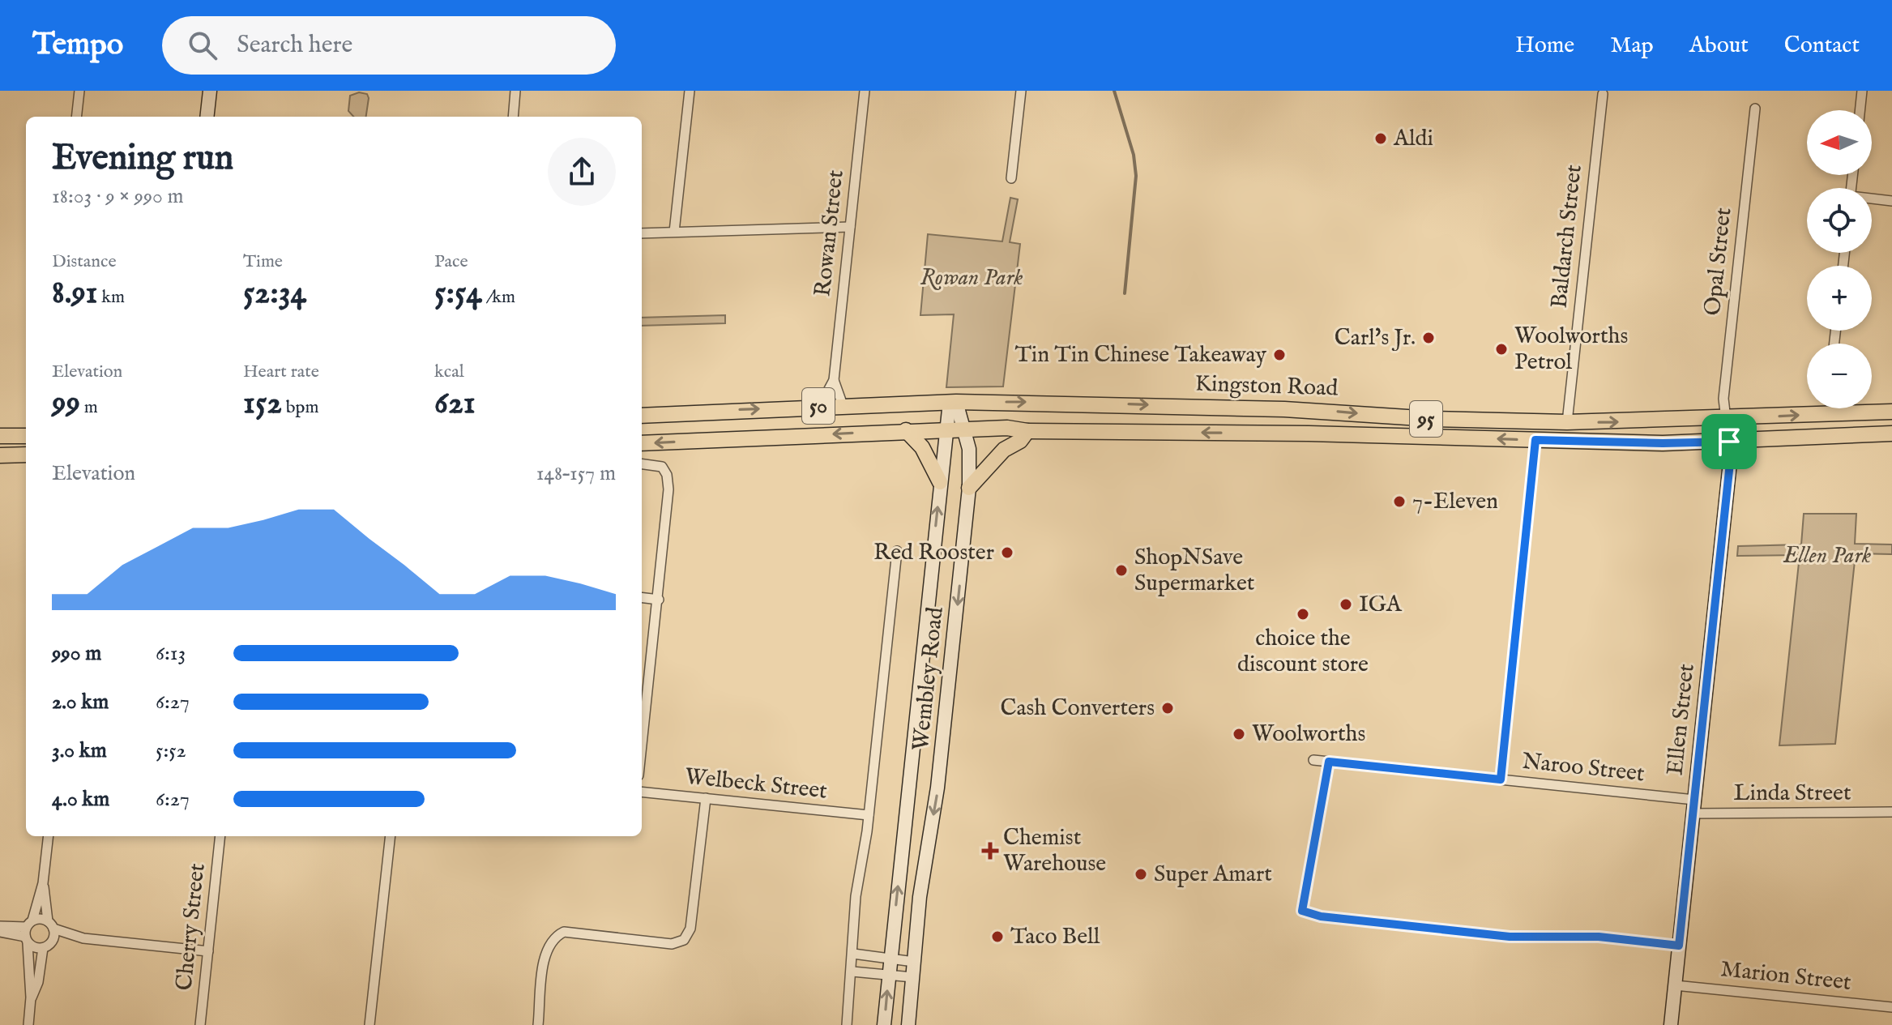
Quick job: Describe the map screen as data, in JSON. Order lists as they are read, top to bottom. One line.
{"streets":{"main road":["Kingston Road","50","95","Wembley Road","Ellen Street"],"street":["Rowan Street","Baldarch Street","Opal Street","Naroo Street","Welbeck Street","Linda Street","Cherry Street","Marion Street"]},"crossings":[["Rowan Street","Kingston Road"],["Baldarch Street","Kingston Road"],["Opal Street","Kingston Road"],["Opal Street","Ellen Street"],["Kingston Road","Wembley Road"],["Kingston Road","Ellen Street"],["Wembley Road","Welbeck Street"],["Ellen Street","Naroo Street"],["Ellen Street","Linda Street"],["Ellen Street","Marion Street"],["Naroo Street","Linda Street"]],"parks":["Rowan Park","Ellen Park"],"places":{"other":["Aldi","Carl's Jr.","Woolworths Petrol","Tin Tin Chinese Takeaway","7-Eleven","Red Rooster","ShopNSave Supermarket","IGA","choice the discount store","Cash Converters","Woolworths","Super Amart","Taco Bell"],"health":["Chemist Warehouse"]},"north":"left","page":{"header":"Tempo","search":"Search here","nav":["Home","Map","About","Contact"],"map_buttons":["+","−"],"heading":["Evening run","18:03 · 9 × 990 m"],"stats":[["Distance","8.91 km"],["Time","52:34"],["Pace","5:54 /km"],["Elevation","99 m"],["Heart rate","152 bpm"],["kcal","621"]],"chart":["Elevation","148–157 m"],"list":[{"name":"990 m","note":"6:13"},{"name":"2.0 km","note":"6:27"},{"name":"3.0 km","note":"5:52"},{"name":"4.0 km","note":"6:27"}]}}
